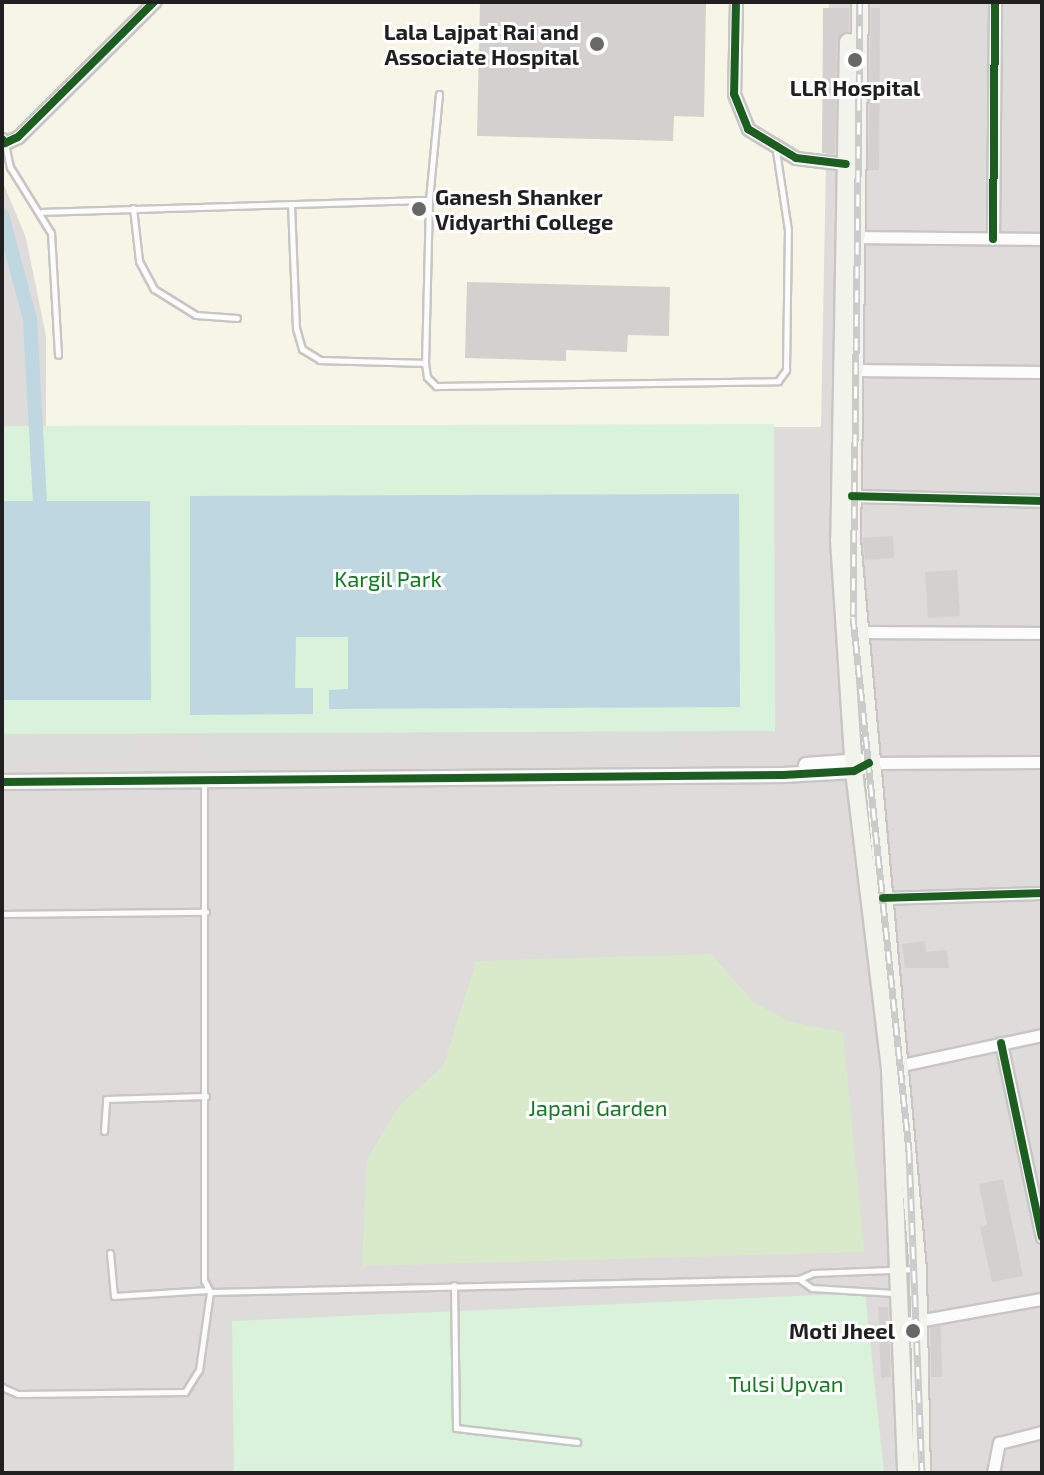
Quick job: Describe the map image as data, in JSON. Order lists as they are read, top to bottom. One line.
{"parks":["Kargil Park","Japani Garden","Tulsi Upvan"],"places":["Lala Lajpat Rai and Associate Hospital","LLR Hospital","Ganesh Shanker Vidyarthi College","Moti Jheel"]}
